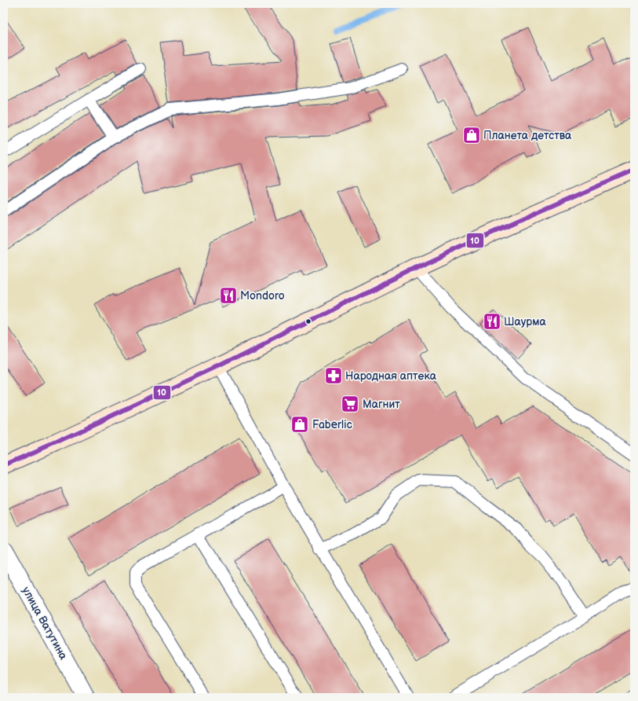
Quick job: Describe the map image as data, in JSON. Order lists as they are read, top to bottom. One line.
{"streets":{"street":["улица Ватутина"]},"places":{"shop":["Планета детства","Faberlic"],"restaurant":["Mondoro","Шаурма"],"pharmacy":["Народная аптека"],"supermarket":["Магнит"]},"lines":["transit line 10"]}
